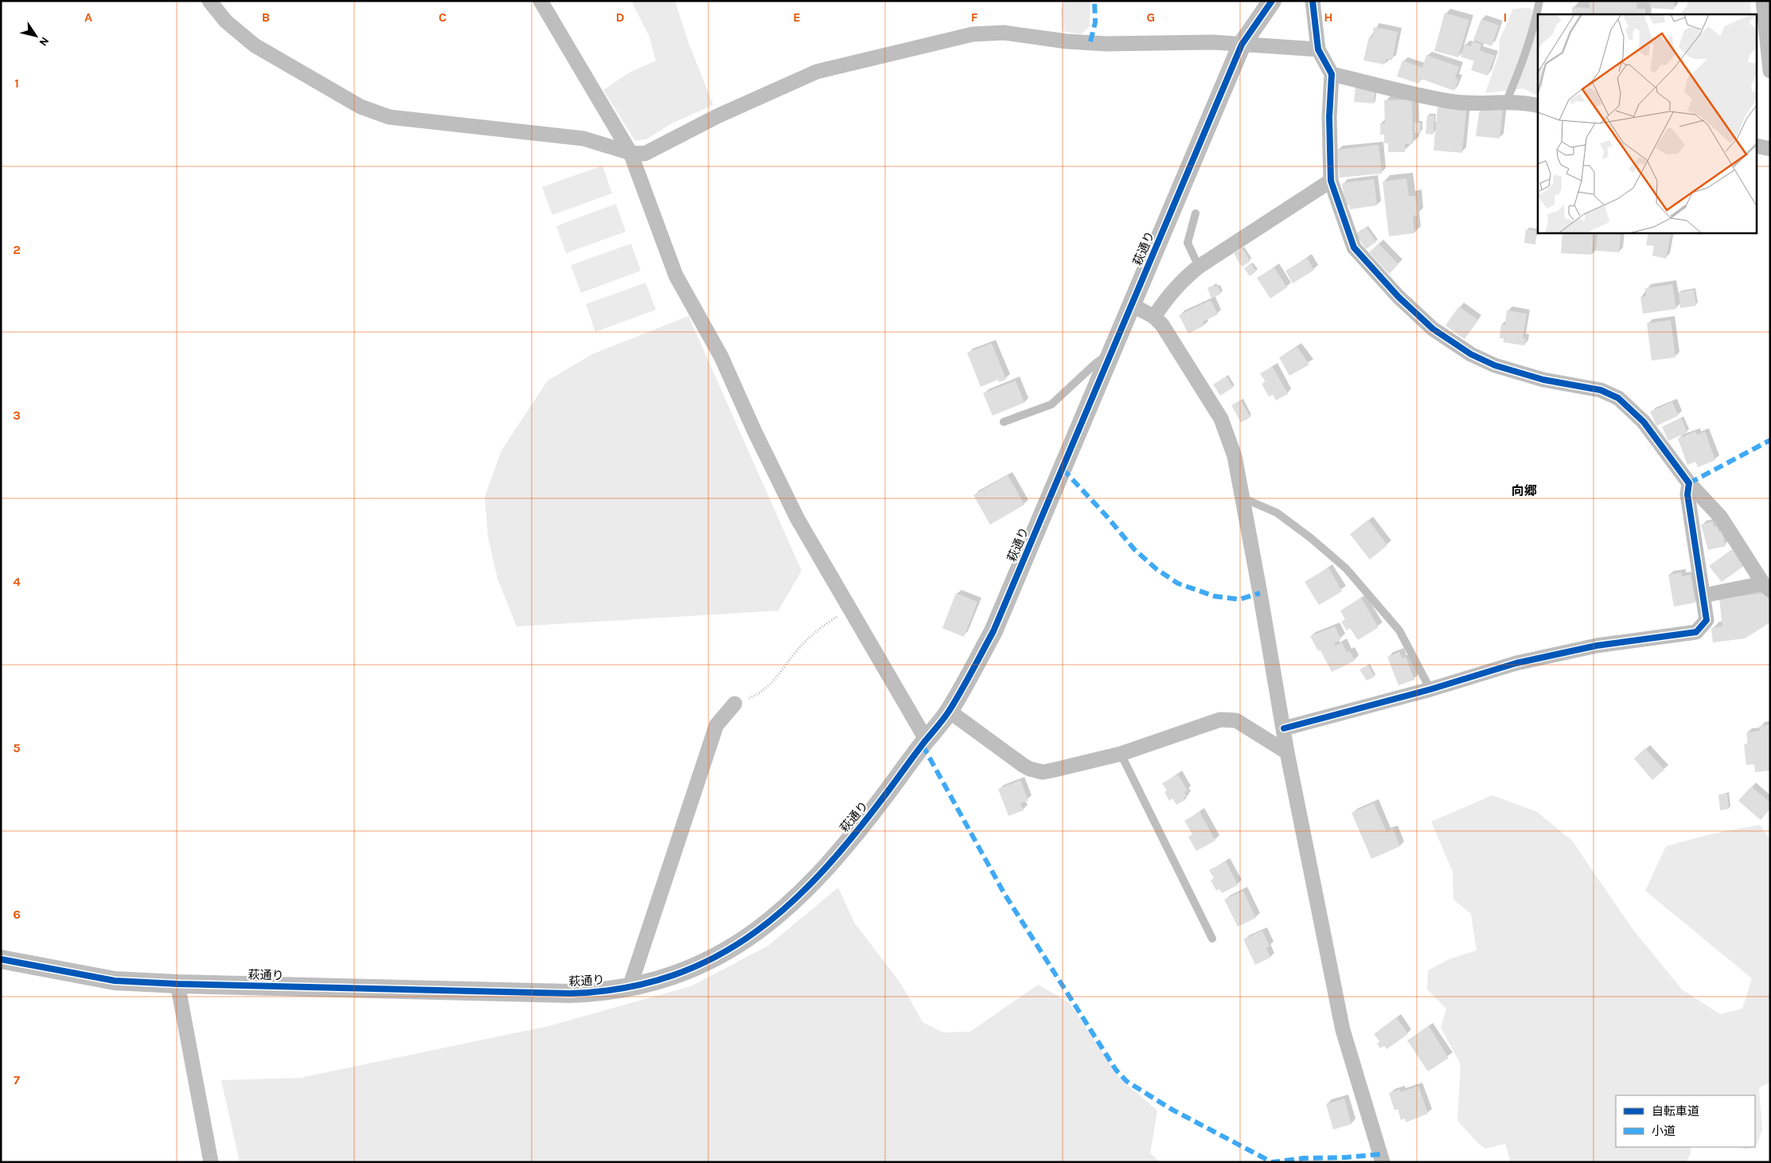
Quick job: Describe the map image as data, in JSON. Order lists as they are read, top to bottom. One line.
{"streets":{"street":["萩通り"]},"districts":["向郷"],"legend":["自転車道","小道"],"north":"bottom right","grid":{"columns":["A","B","C","D","E","F","G","H","I"],"rows":["1","2","3","4","5","6","7"]}}
